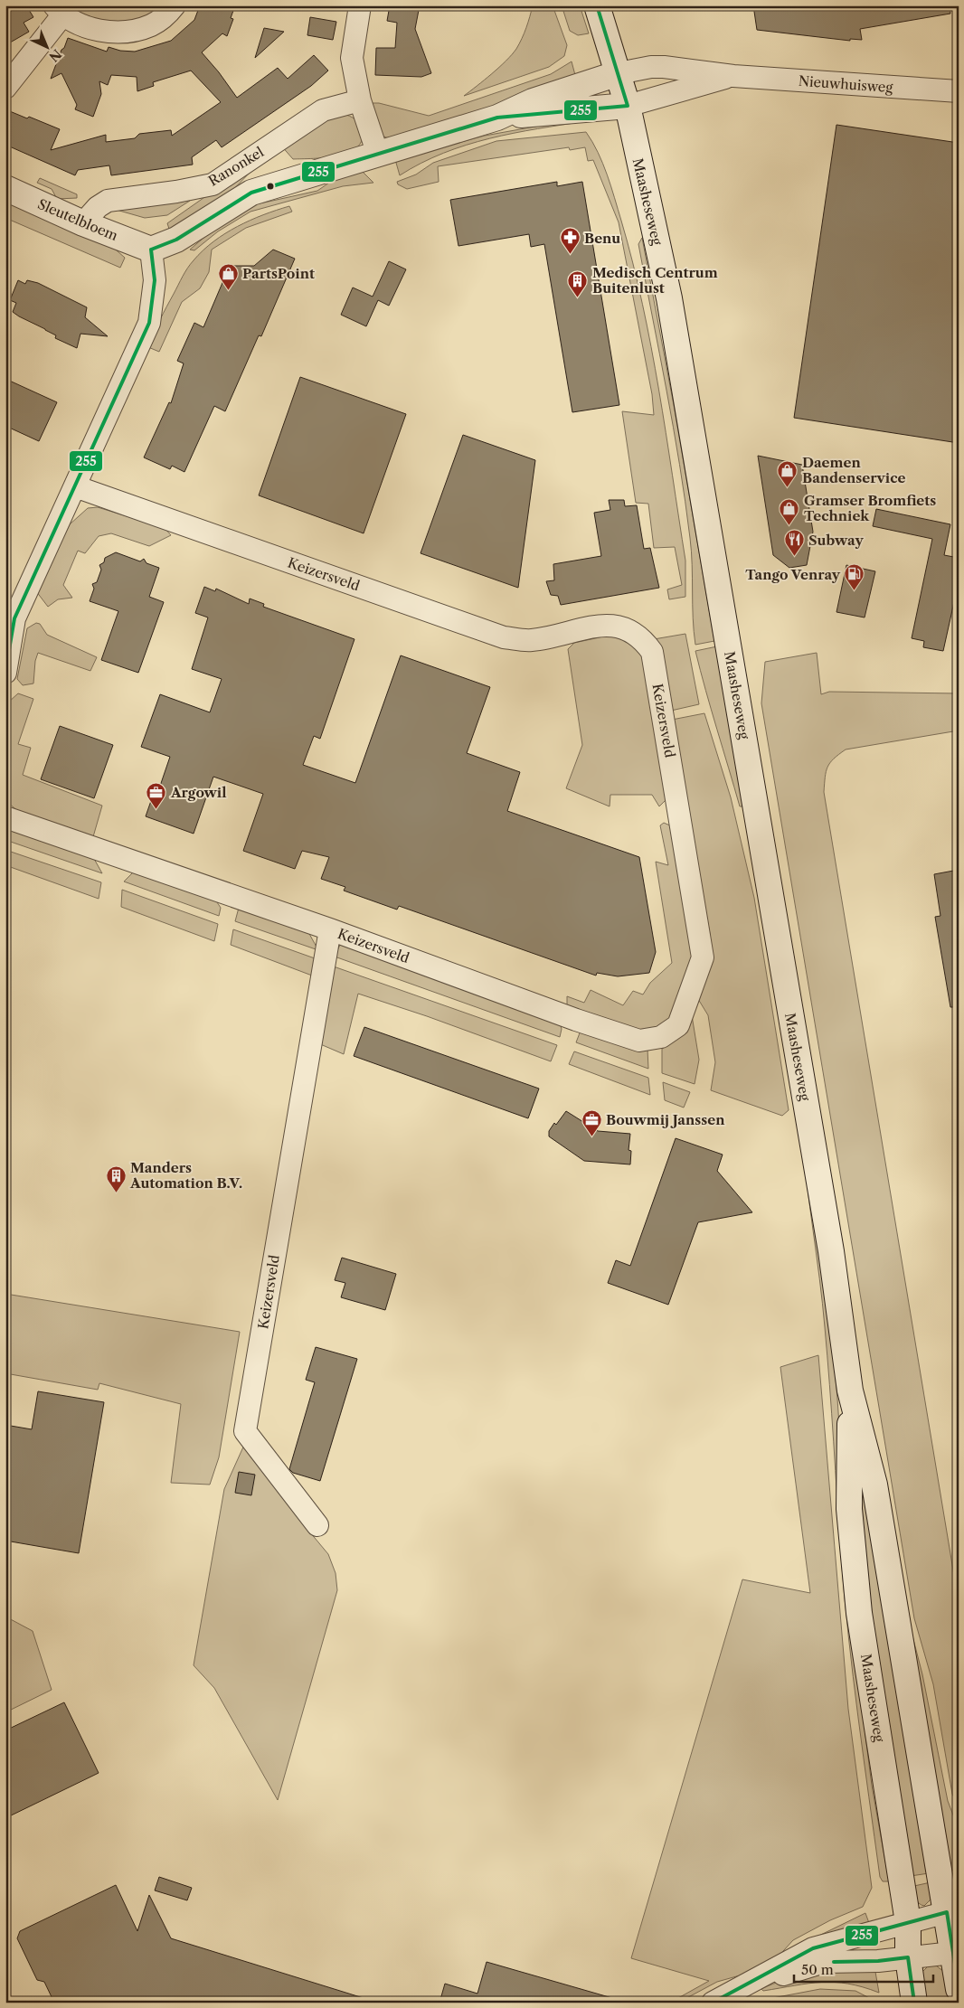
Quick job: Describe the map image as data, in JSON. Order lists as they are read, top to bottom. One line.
{"streets":{"main road":["Maasheseweg","Sleutelbloem"],"street":["Nieuwhuisweg","Ranonkel","Keizersveld"]},"crossings":[["Nieuwhuisweg","Maasheseweg"],["Ranonkel","Sleutelbloem"]],"places":{"pharmacy":["Benu"],"shop":["PartsPoint","Daemen Bandenservice","Gramser Bromfiets Techniek"],"building":["Medisch Centrum Buitenlust","Manders Automation B.V."],"restaurant":["Subway"],"fuel station":["Tango Venray"],"office":["Argowil","Bouwmij Janssen"]},"lines":["transit line 255"],"scale_bar":"50 m","north":"bottom right"}
